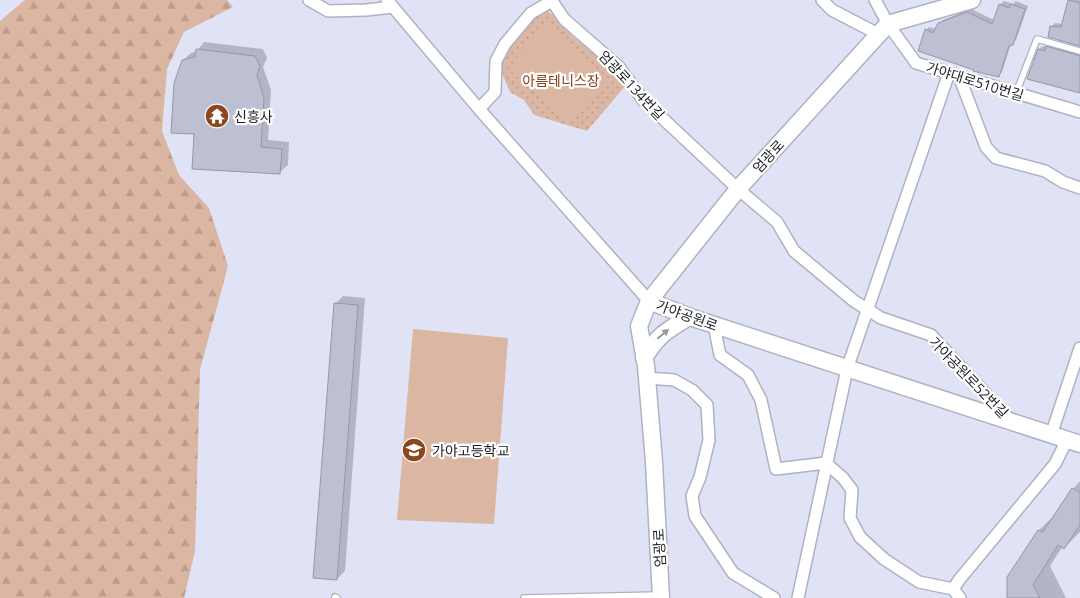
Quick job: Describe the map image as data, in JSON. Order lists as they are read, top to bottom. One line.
{"streets":{"main road":["엄광로","가야공원로"],"street":["가야대로510번길","엄광로134번길","가야공원로52번길"]},"crossings":[["가야대로510번길","엄광로"],["엄광로134번길","엄광로"],["엄광로134번길","가야공원로52번길"],["엄광로","가야공원로"],["엄광로","가야공원로52번길"],["가야공원로","가야공원로52번길"]],"parks":["아름테니스장"],"places":{"temple":["신흥사"],"school or university":["가야고등학교"]}}
